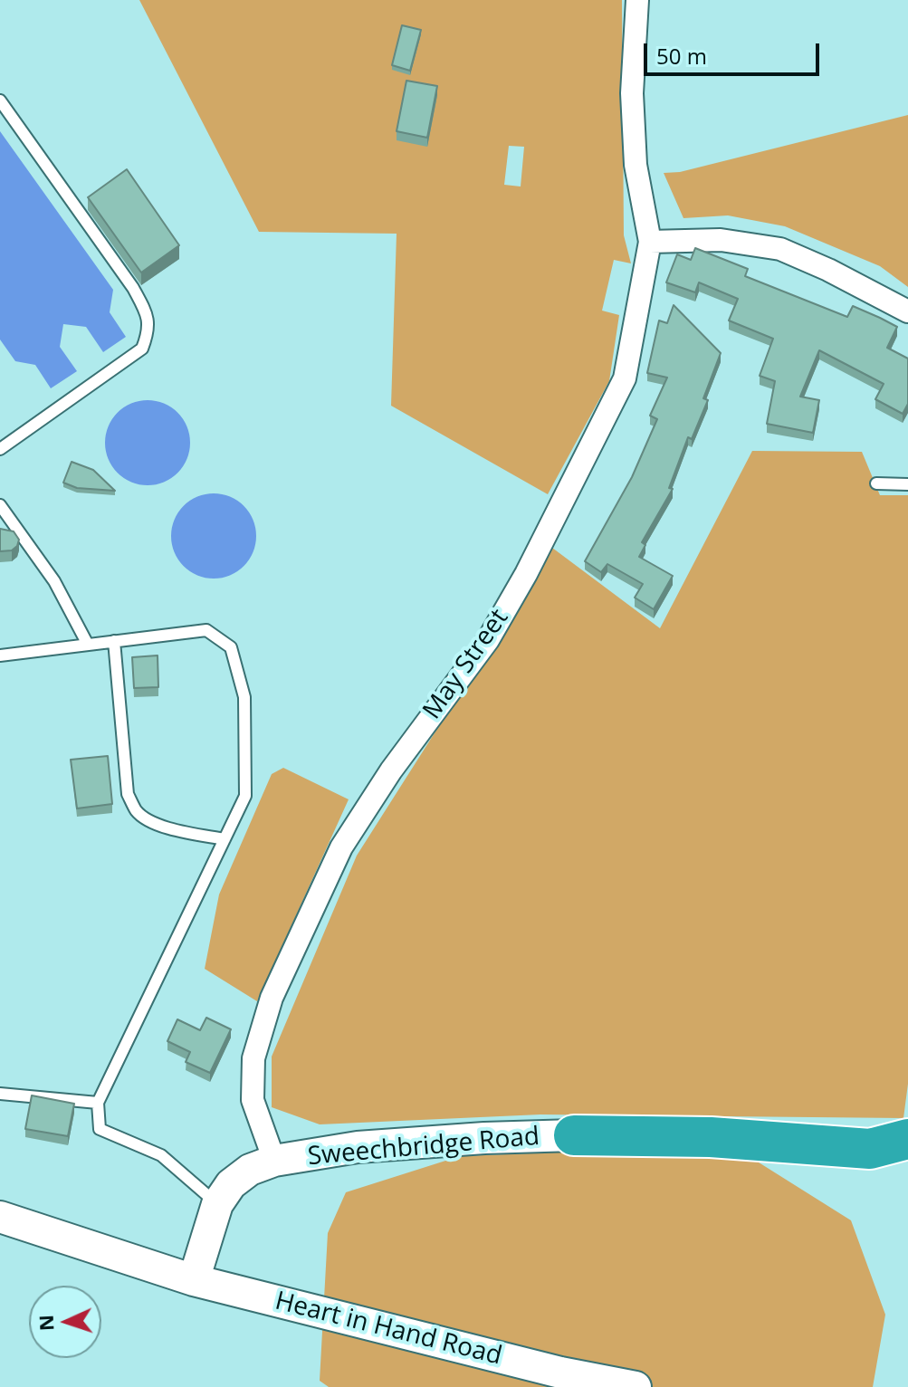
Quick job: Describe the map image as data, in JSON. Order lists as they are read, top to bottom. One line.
{"streets":{"street":["May Street","Sweechbridge Road","Heart in Hand Road"]},"crossings":[["May Street","Sweechbridge Road"]],"scale_bar":"50 m","north":"left"}
